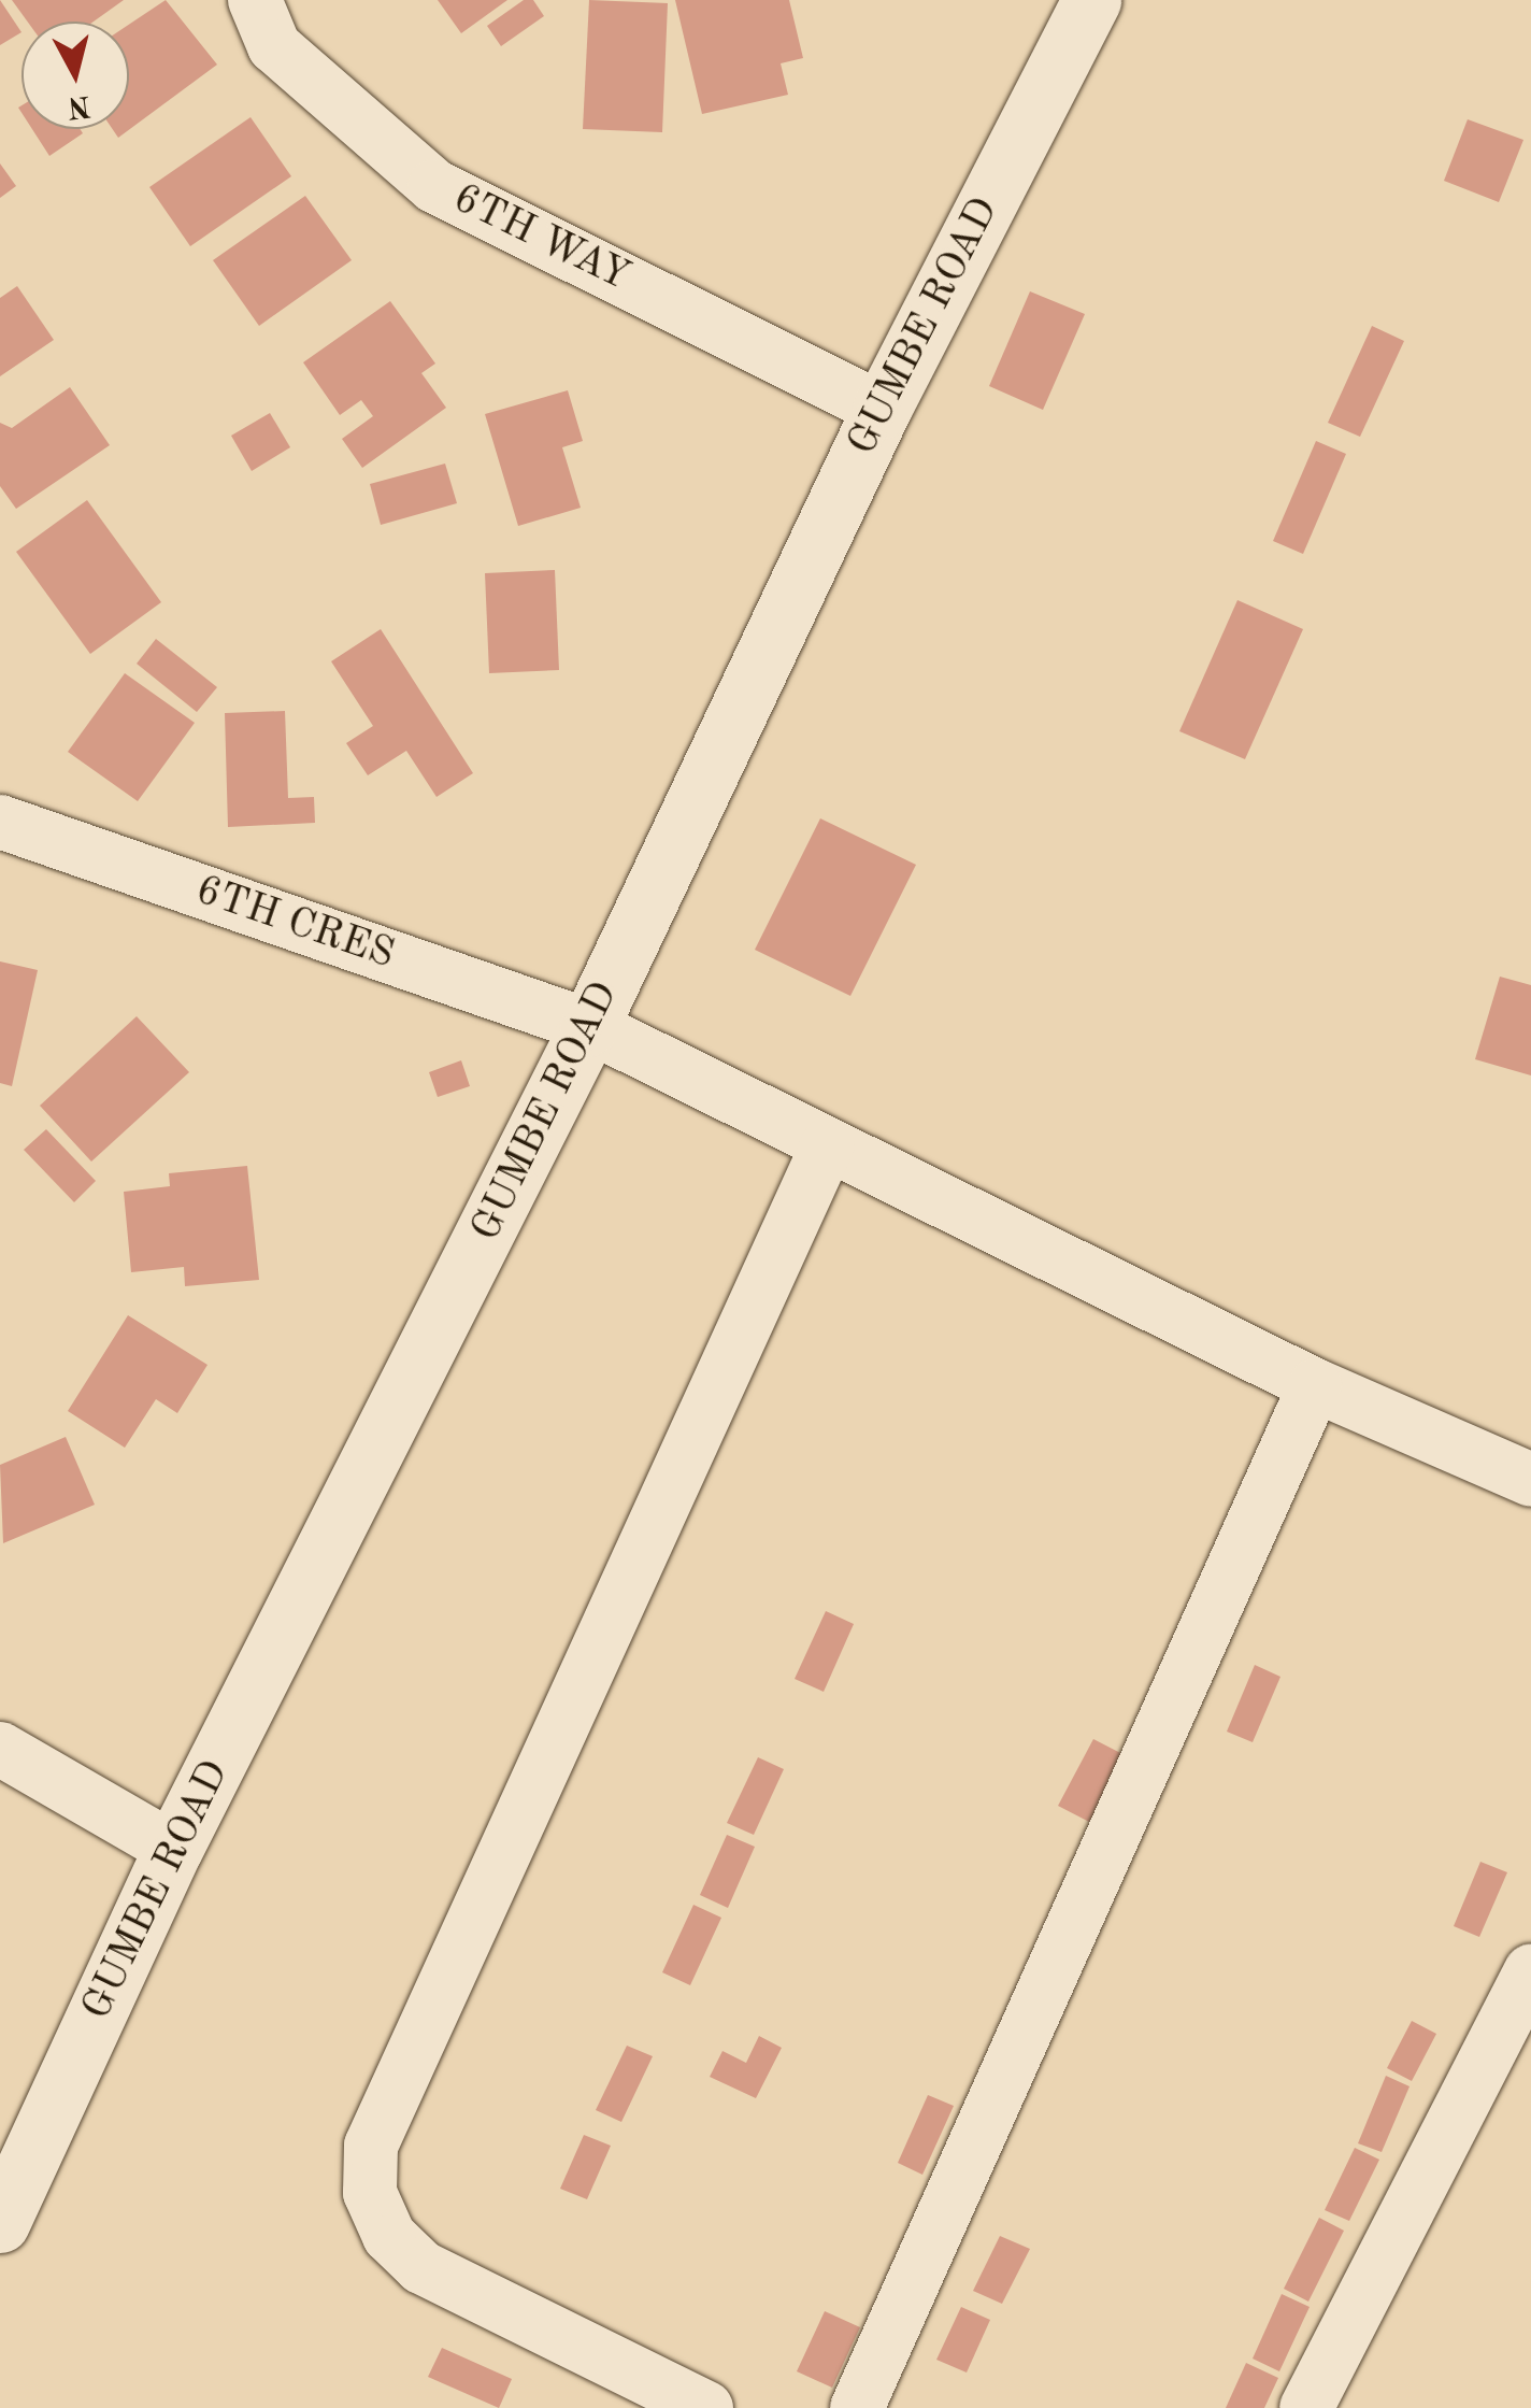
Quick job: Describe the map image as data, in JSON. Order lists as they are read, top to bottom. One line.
{"streets":{"street":["6TH WAY","GUMBE ROAD","6TH CRES"]},"crossings":[["6TH WAY","GUMBE ROAD"],["GUMBE ROAD","6TH CRES"]],"north":"bottom"}
